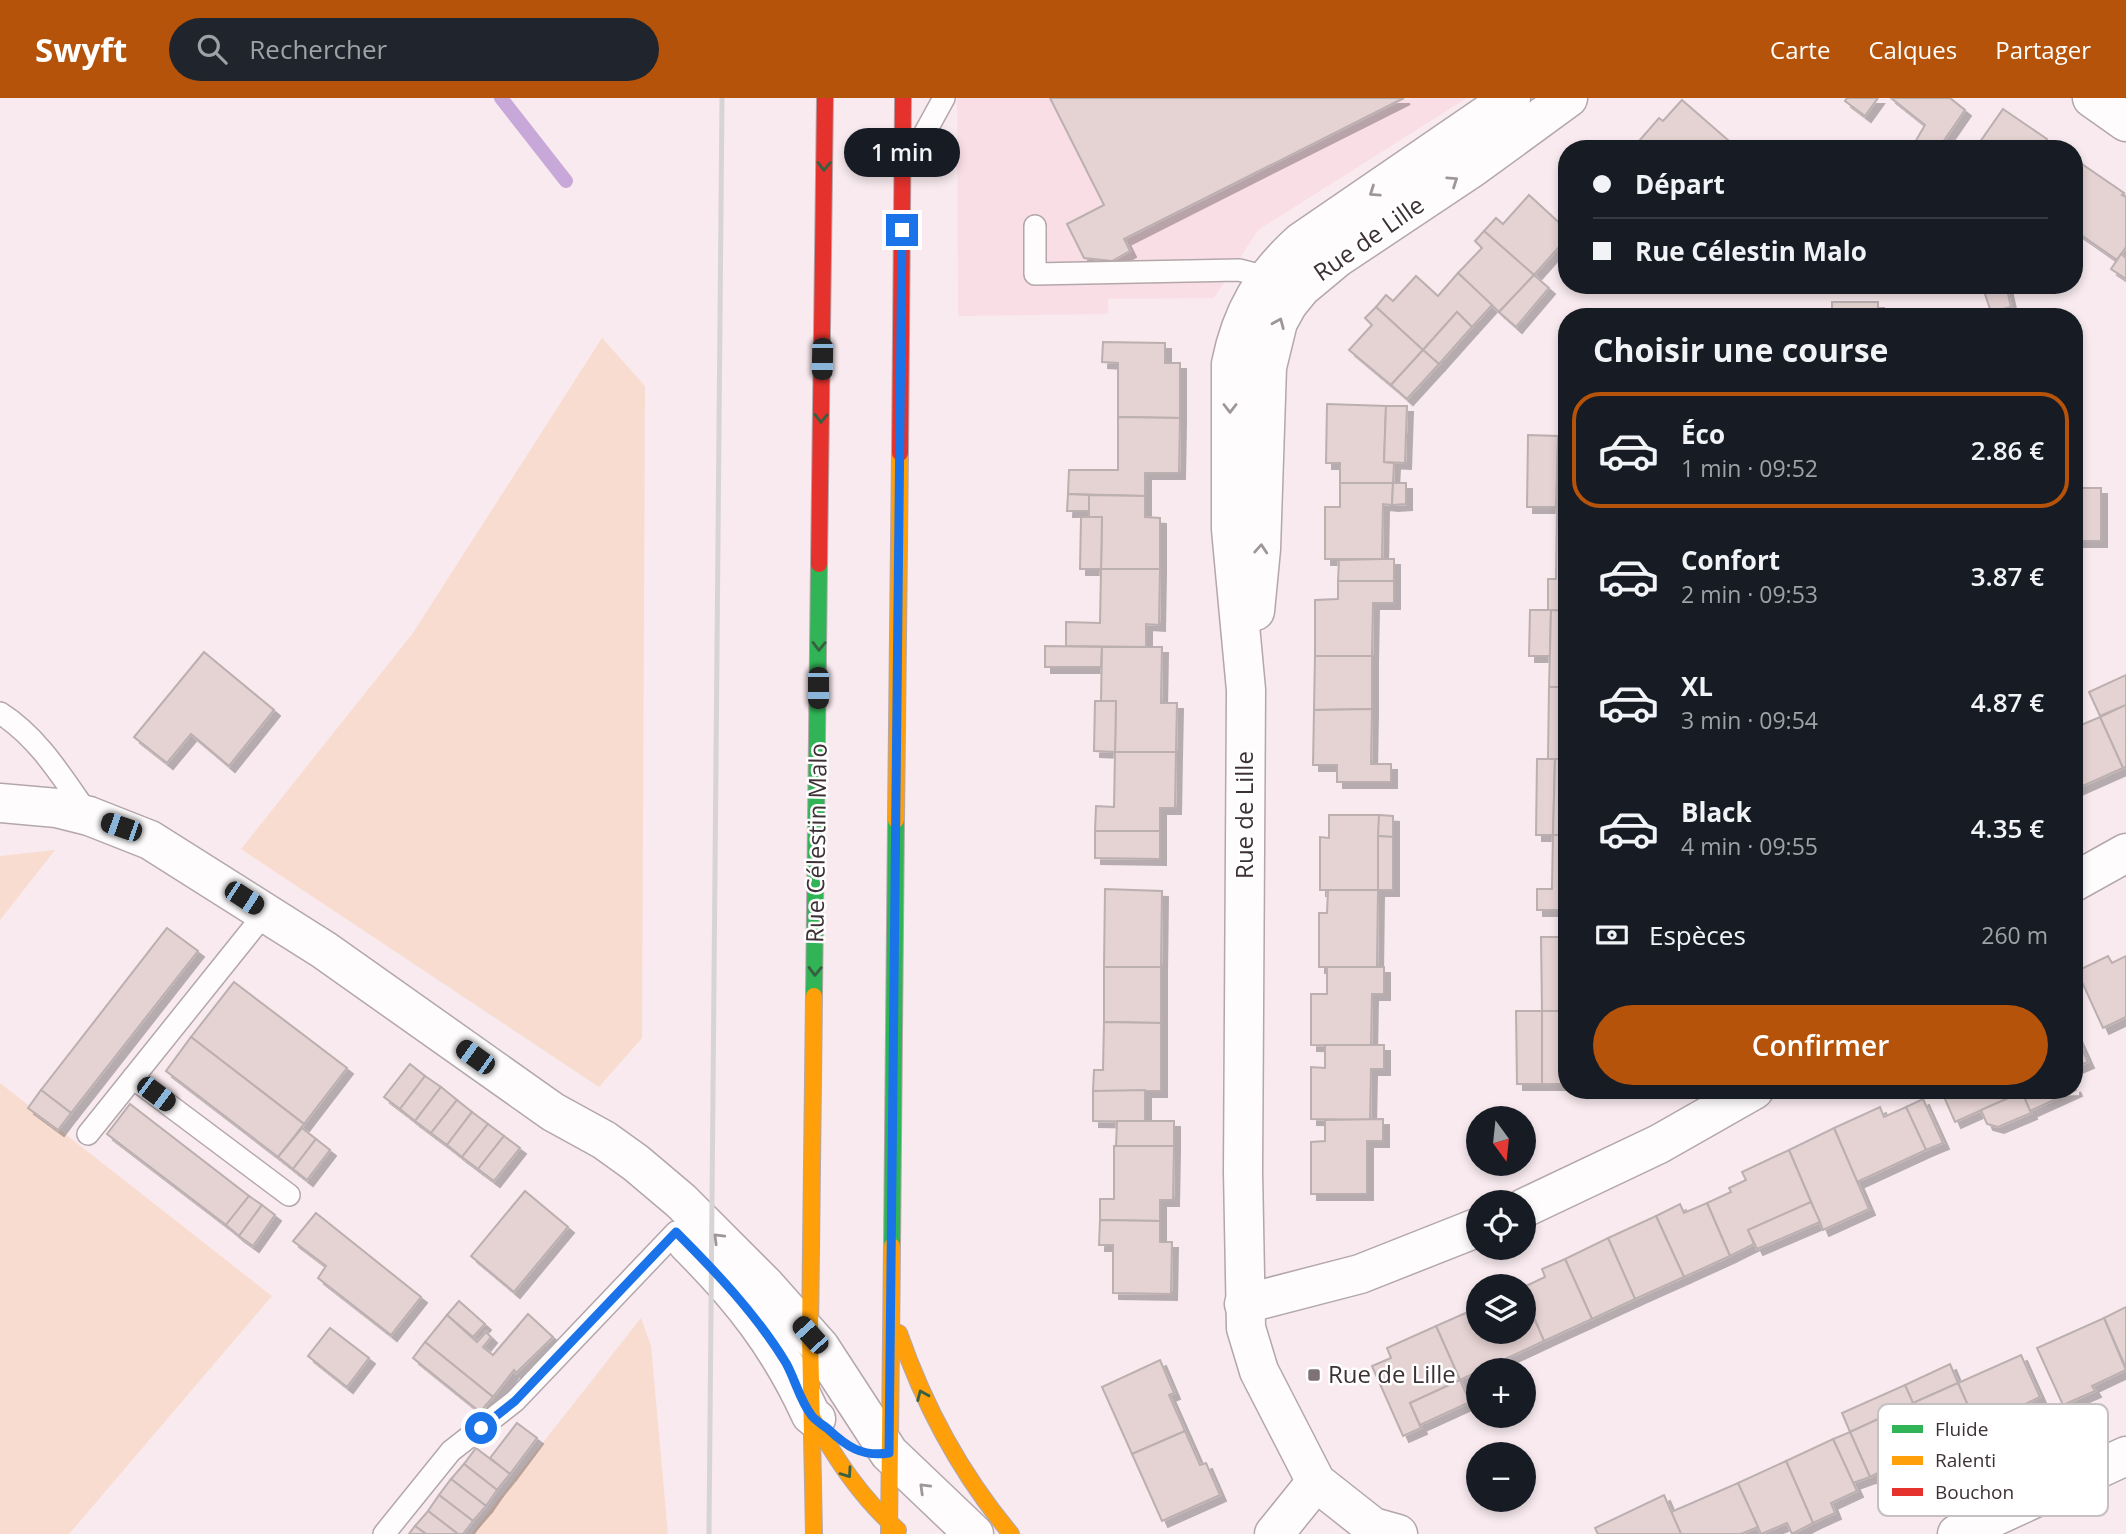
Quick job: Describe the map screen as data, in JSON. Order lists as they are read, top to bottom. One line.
{"streets":{"main road":["Rue Célestin Malo"],"street":["Rue de Lille"]},"places":{"transit":["Rue de Lille"]},"legend":["Fluide","Ralenti","Bouchon"],"north":"bottom","page":{"header":"Swyft","search":"Rechercher","nav":["Carte","Calques","Partager"],"bubble":"1 min","banner":["Départ","Rue Célestin Malo"],"heading":"Choisir une course","list":[{"name":"Éco","note":"1 min · 09:52","value":"2.86 €"},{"name":"Confort","note":"2 min · 09:53","value":"3.87 €"},{"name":"XL","note":"3 min · 09:54","value":"4.87 €"},{"name":"Black","note":"4 min · 09:55","value":"4.35 €"}],"pay":["Espèces","260 m"],"buttons":"Confirmer","map_buttons":["+","−"]}}
